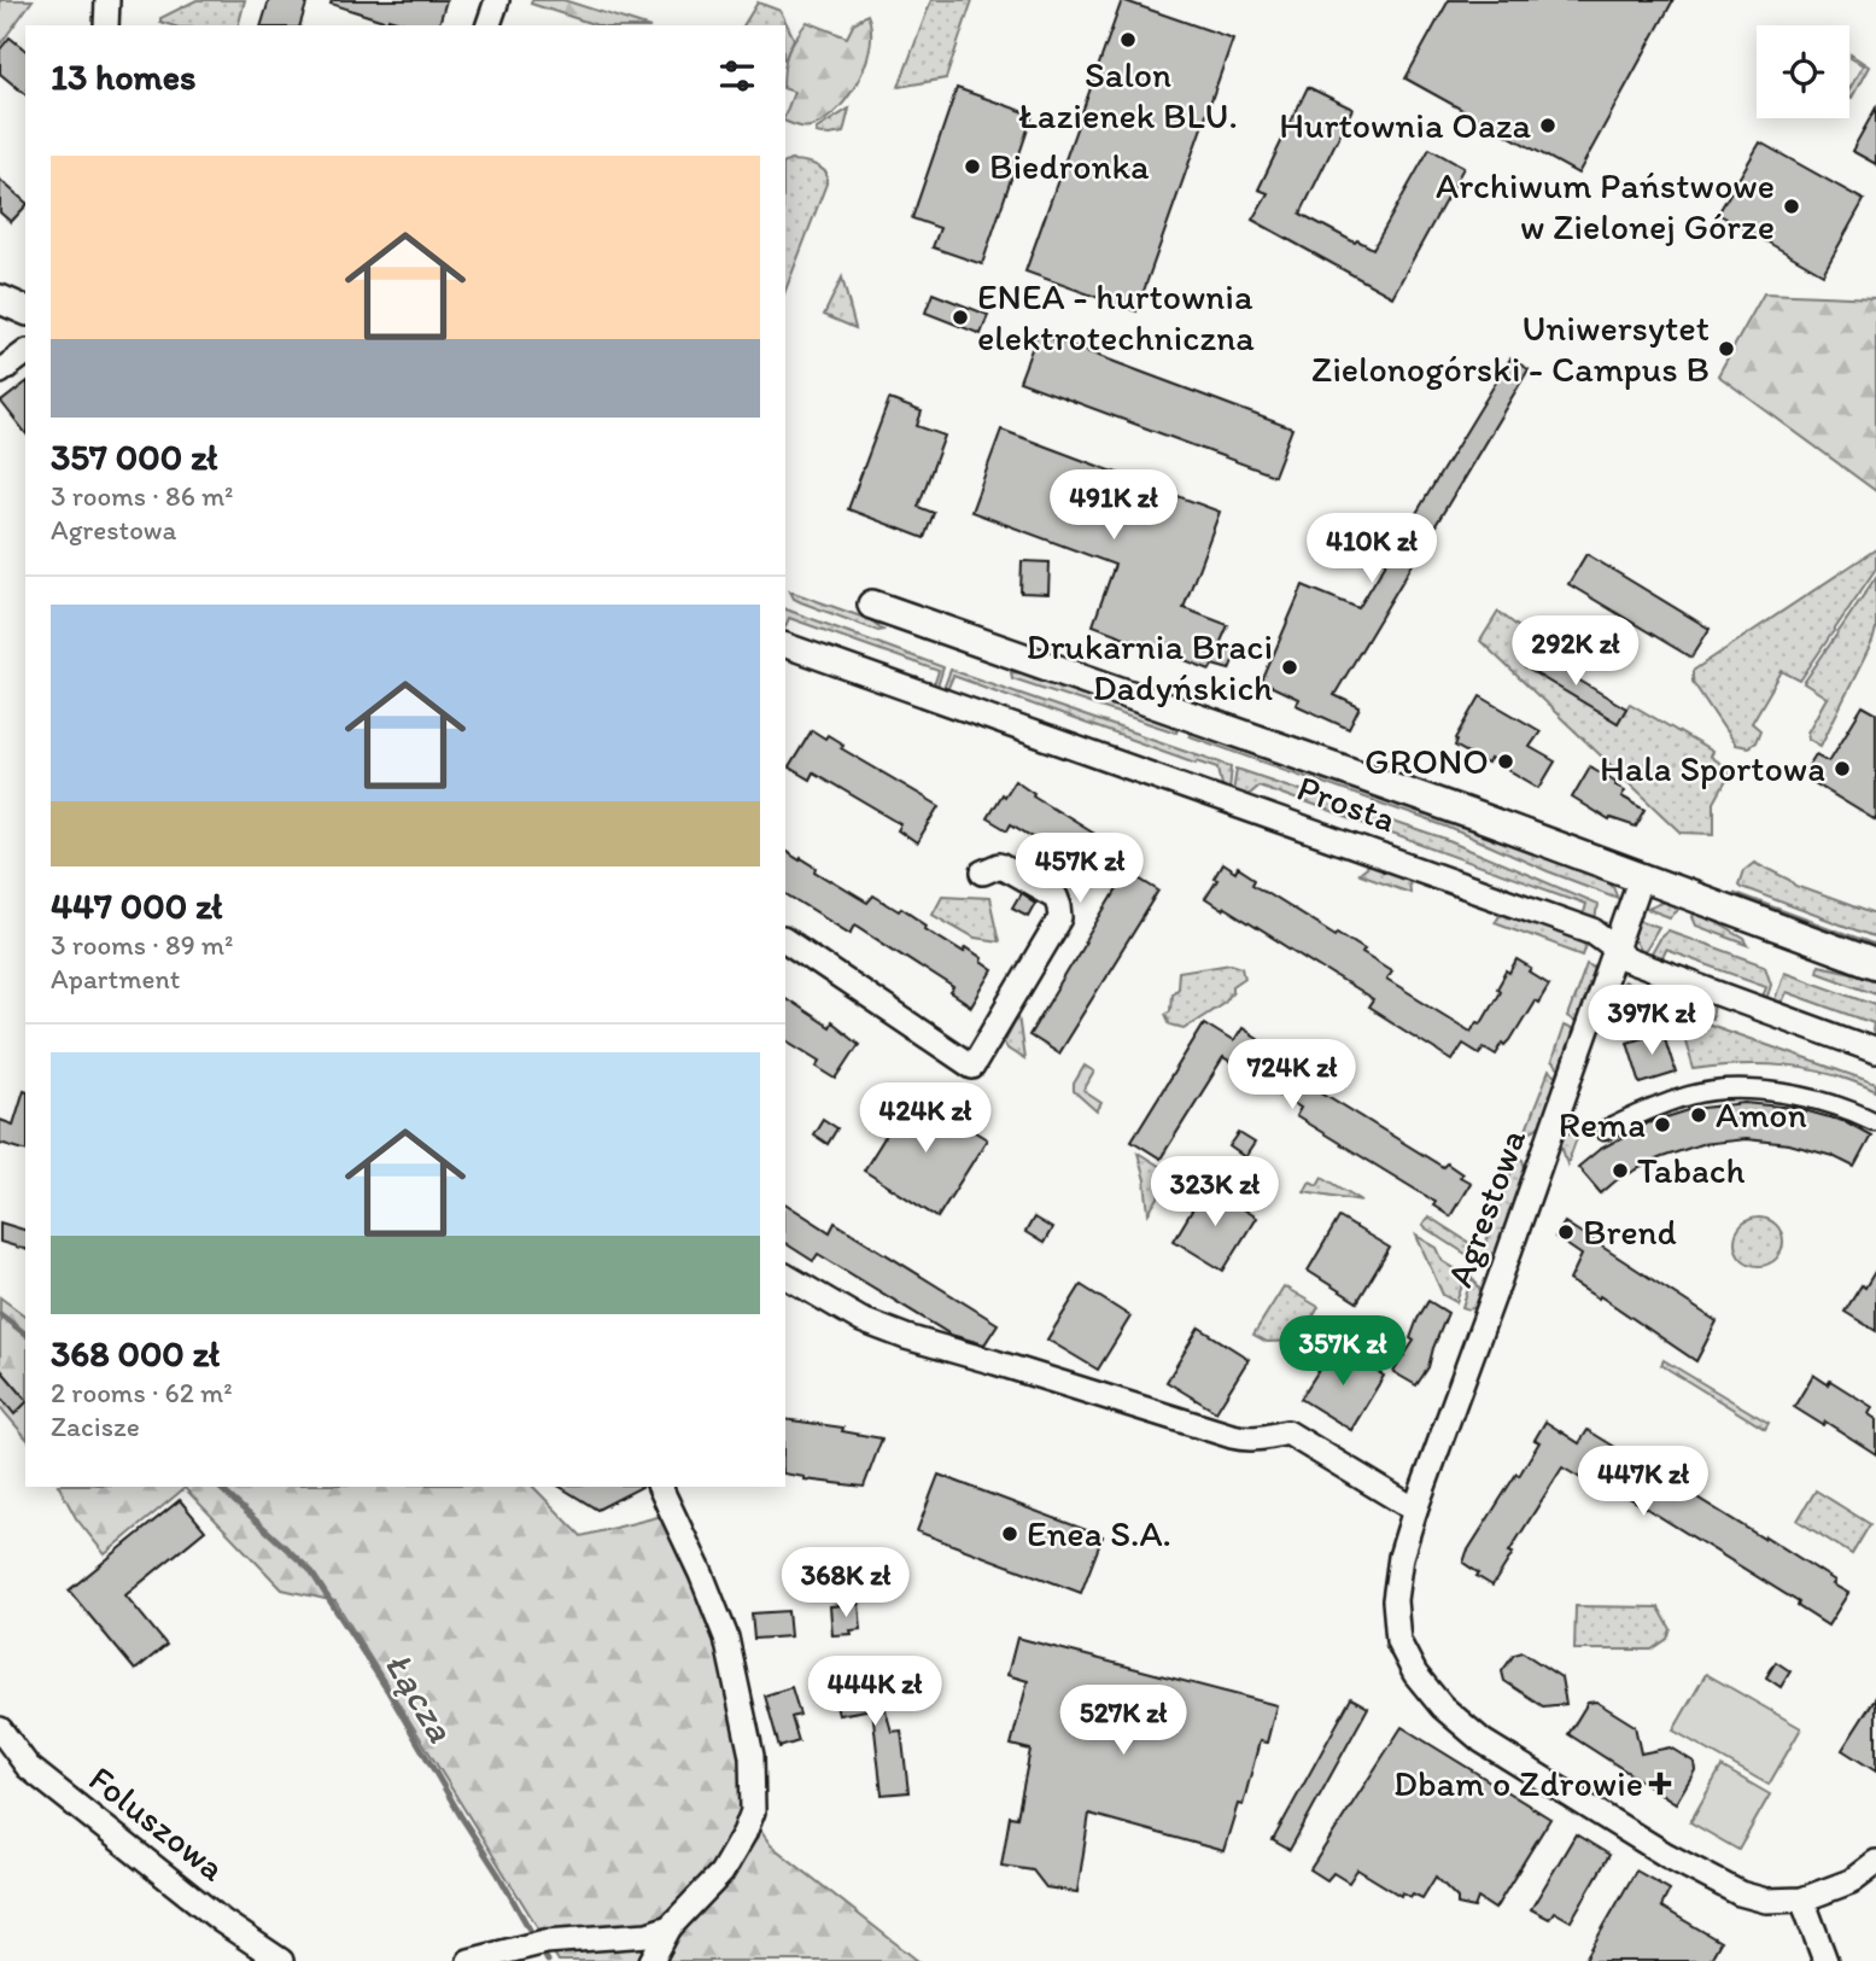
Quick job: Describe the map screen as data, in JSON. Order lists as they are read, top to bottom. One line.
{"streets":{"street":["Prosta","Agrestowa","Foluszowa"]},"crossings":[["Prosta","Agrestowa"]],"water":["Łącza"],"places":{"other":["Salon Łazienek BLU.","Hurtownia Oaza","Biedronka","Archiwum Państwowe w Zielonej Górze","ENEA - hurtownia elektrotechniczna","Uniwersytet Zielonogórski - Campus B","Drukarnia Braci Dadyńskich","GRONO","Hala Sportowa","Amon","Rema","Tabach","Brend","Enea S.A."],"health":["Dbam o Zdrowie"]},"page":{"heading":"13 homes","list":[{"name":"357 000 zł","note":"3 rooms · 86 m² · Agrestowa"},{"name":"447 000 zł","note":"3 rooms · 89 m² · Apartment"},{"name":"368 000 zł","note":"2 rooms · 62 m² · Zacisze"}],"price":["491K zł","410K zł","292K zł","457K zł","397K zł","724K zł","424K zł","323K zł","357K zł","447K zł","368K zł","444K zł","527K zł"]}}
